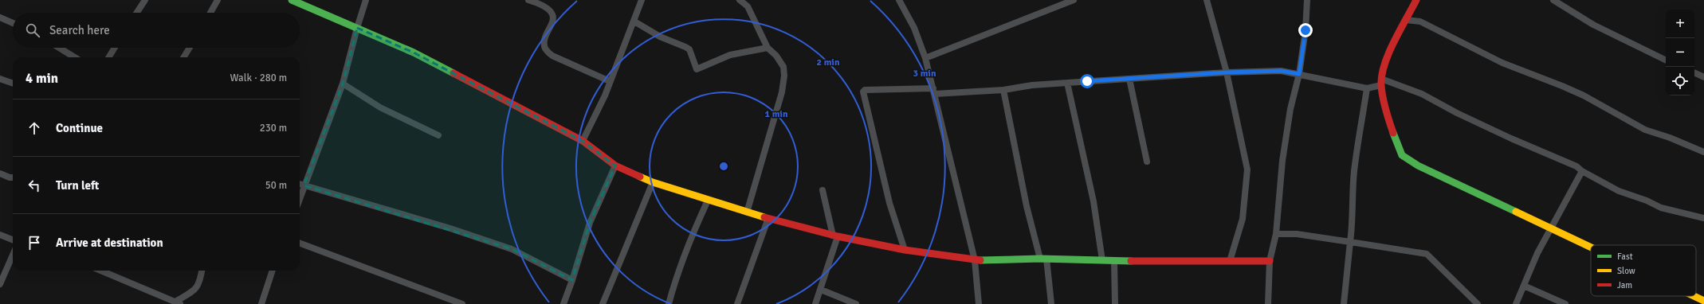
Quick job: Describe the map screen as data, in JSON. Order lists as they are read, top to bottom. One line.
{"legend":["Fast","Slow","Jam"],"page":{"map_buttons":["+","−"],"search":"Search here","heading":["4 min","Walk · 280 m"],"list":[["Continue","230 m"],["Turn left","50 m"],"Arrive at destination"]},"rings":["2 min","3 min","1 min"]}
